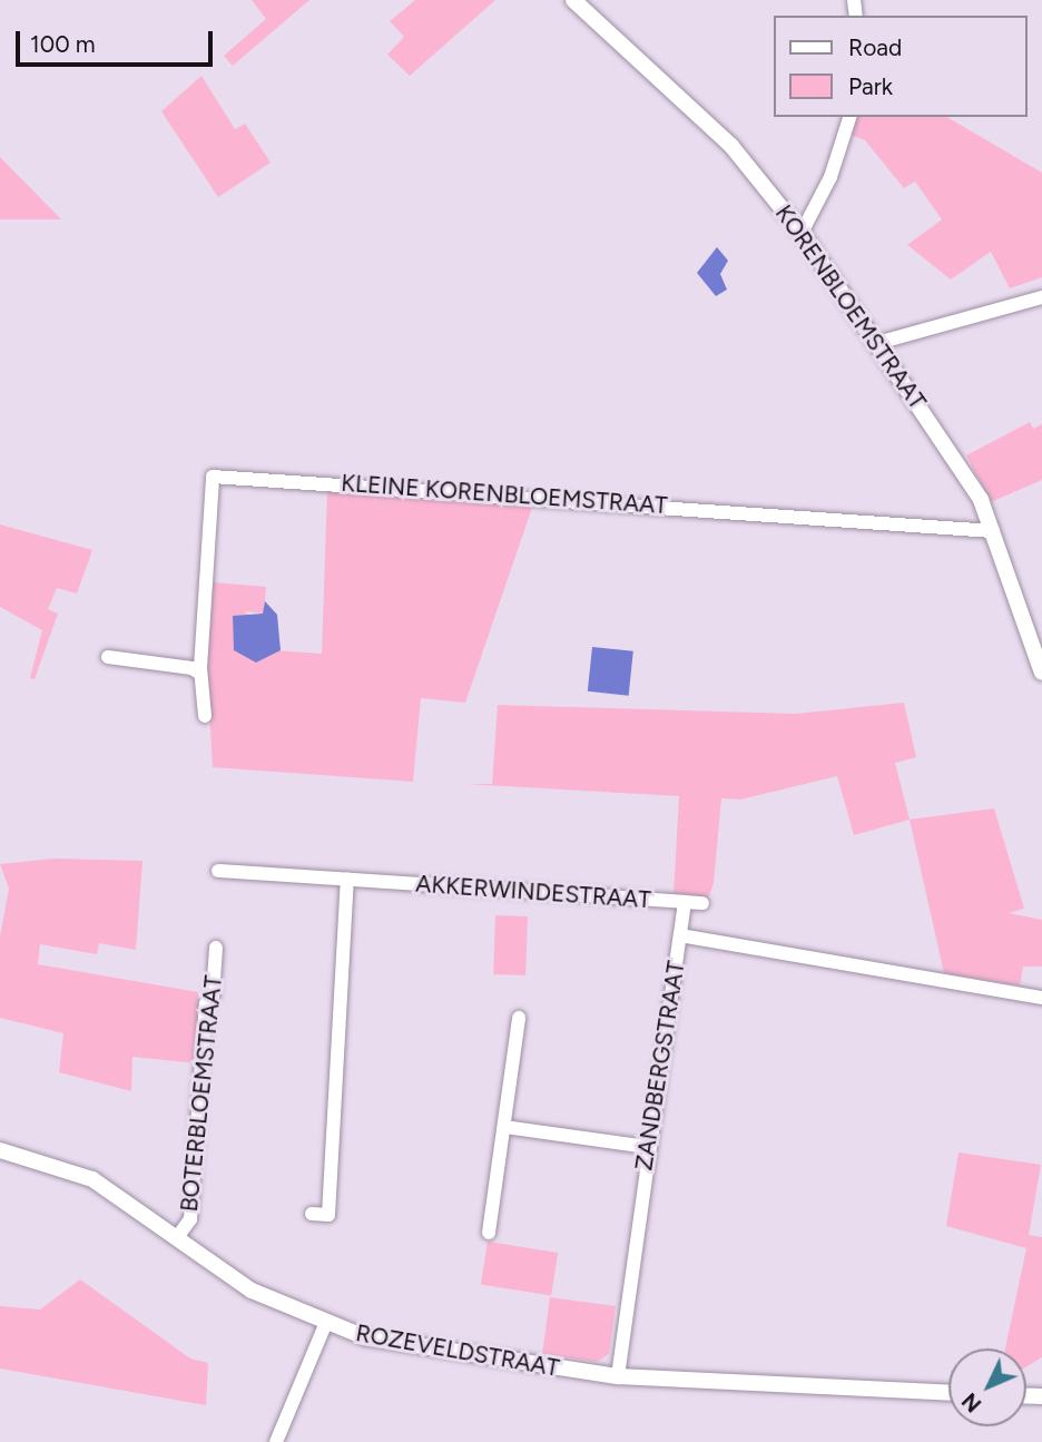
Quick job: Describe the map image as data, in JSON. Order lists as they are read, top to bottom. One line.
{"streets":{"street":["KORENBLOEMSTRAAT","KLEINE KORENBLOEMSTRAAT","AKKERWINDESTRAAT","ZANDBERGSTRAAT","BOTERBLOEMSTRAAT","ROZEVELDSTRAAT"]},"crossings":[["KORENBLOEMSTRAAT","KLEINE KORENBLOEMSTRAAT"],["AKKERWINDESTRAAT","ZANDBERGSTRAAT"],["ZANDBERGSTRAAT","ROZEVELDSTRAAT"],["BOTERBLOEMSTRAAT","ROZEVELDSTRAAT"]],"legend":["Road","Park"],"scale_bar":"100 m","north":"bottom left"}
